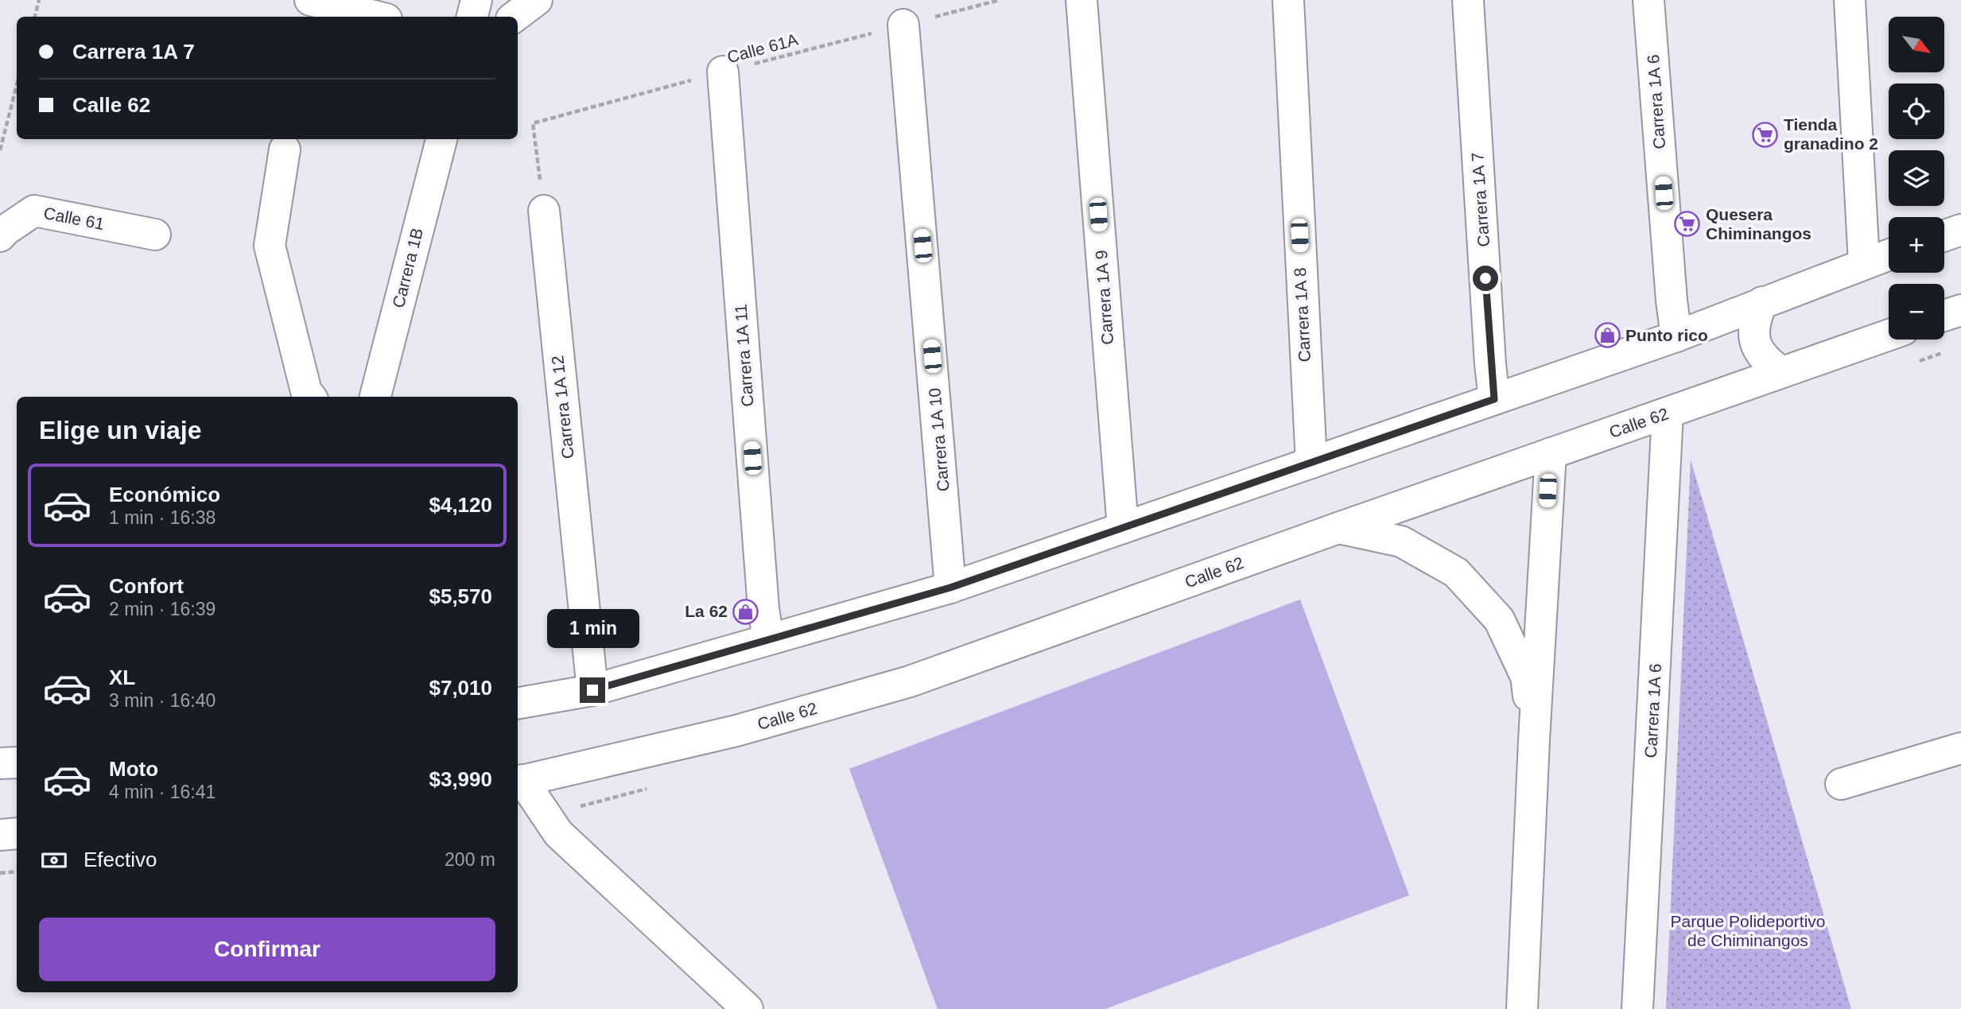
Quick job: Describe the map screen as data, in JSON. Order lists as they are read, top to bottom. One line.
{"streets":{"street":["Carrera 1A 6","Carrera 1A 7","Calle 61","Carrera 1B","Carrera 1A 9","Carrera 1A 8","Carrera 1A 11","Carrera 1A 12","Calle 62","Carrera 1A 10"],"path":["Calle 61A"]},"crossings":[["Calle 61A","Carrera 1A 11"],["Calle 61A","Carrera 1A 12"],["Calle 61A","Carrera 1A 10"],["Carrera 1A 6","Calle 62"]],"parks":["Parque Polideportivo de Chiminangos"],"places":{"supermarket":["Tienda granadino 2","Quesera Chiminangos"],"shop":["Punto rico","La 62"]},"north":"bottom right","page":{"map_buttons":["+","−"],"banner":["Carrera 1A 7","Calle 62"],"heading":"Elige un viaje","list":[{"name":"Económico","note":"1 min · 16:38","value":"$4,120"},{"name":"Confort","note":"2 min · 16:39","value":"$5,570"},{"name":"XL","note":"3 min · 16:40","value":"$7,010"},{"name":"Moto","note":"4 min · 16:41","value":"$3,990"}],"bubble":"1 min","pay":["Efectivo","200 m"],"buttons":"Confirmar"}}
